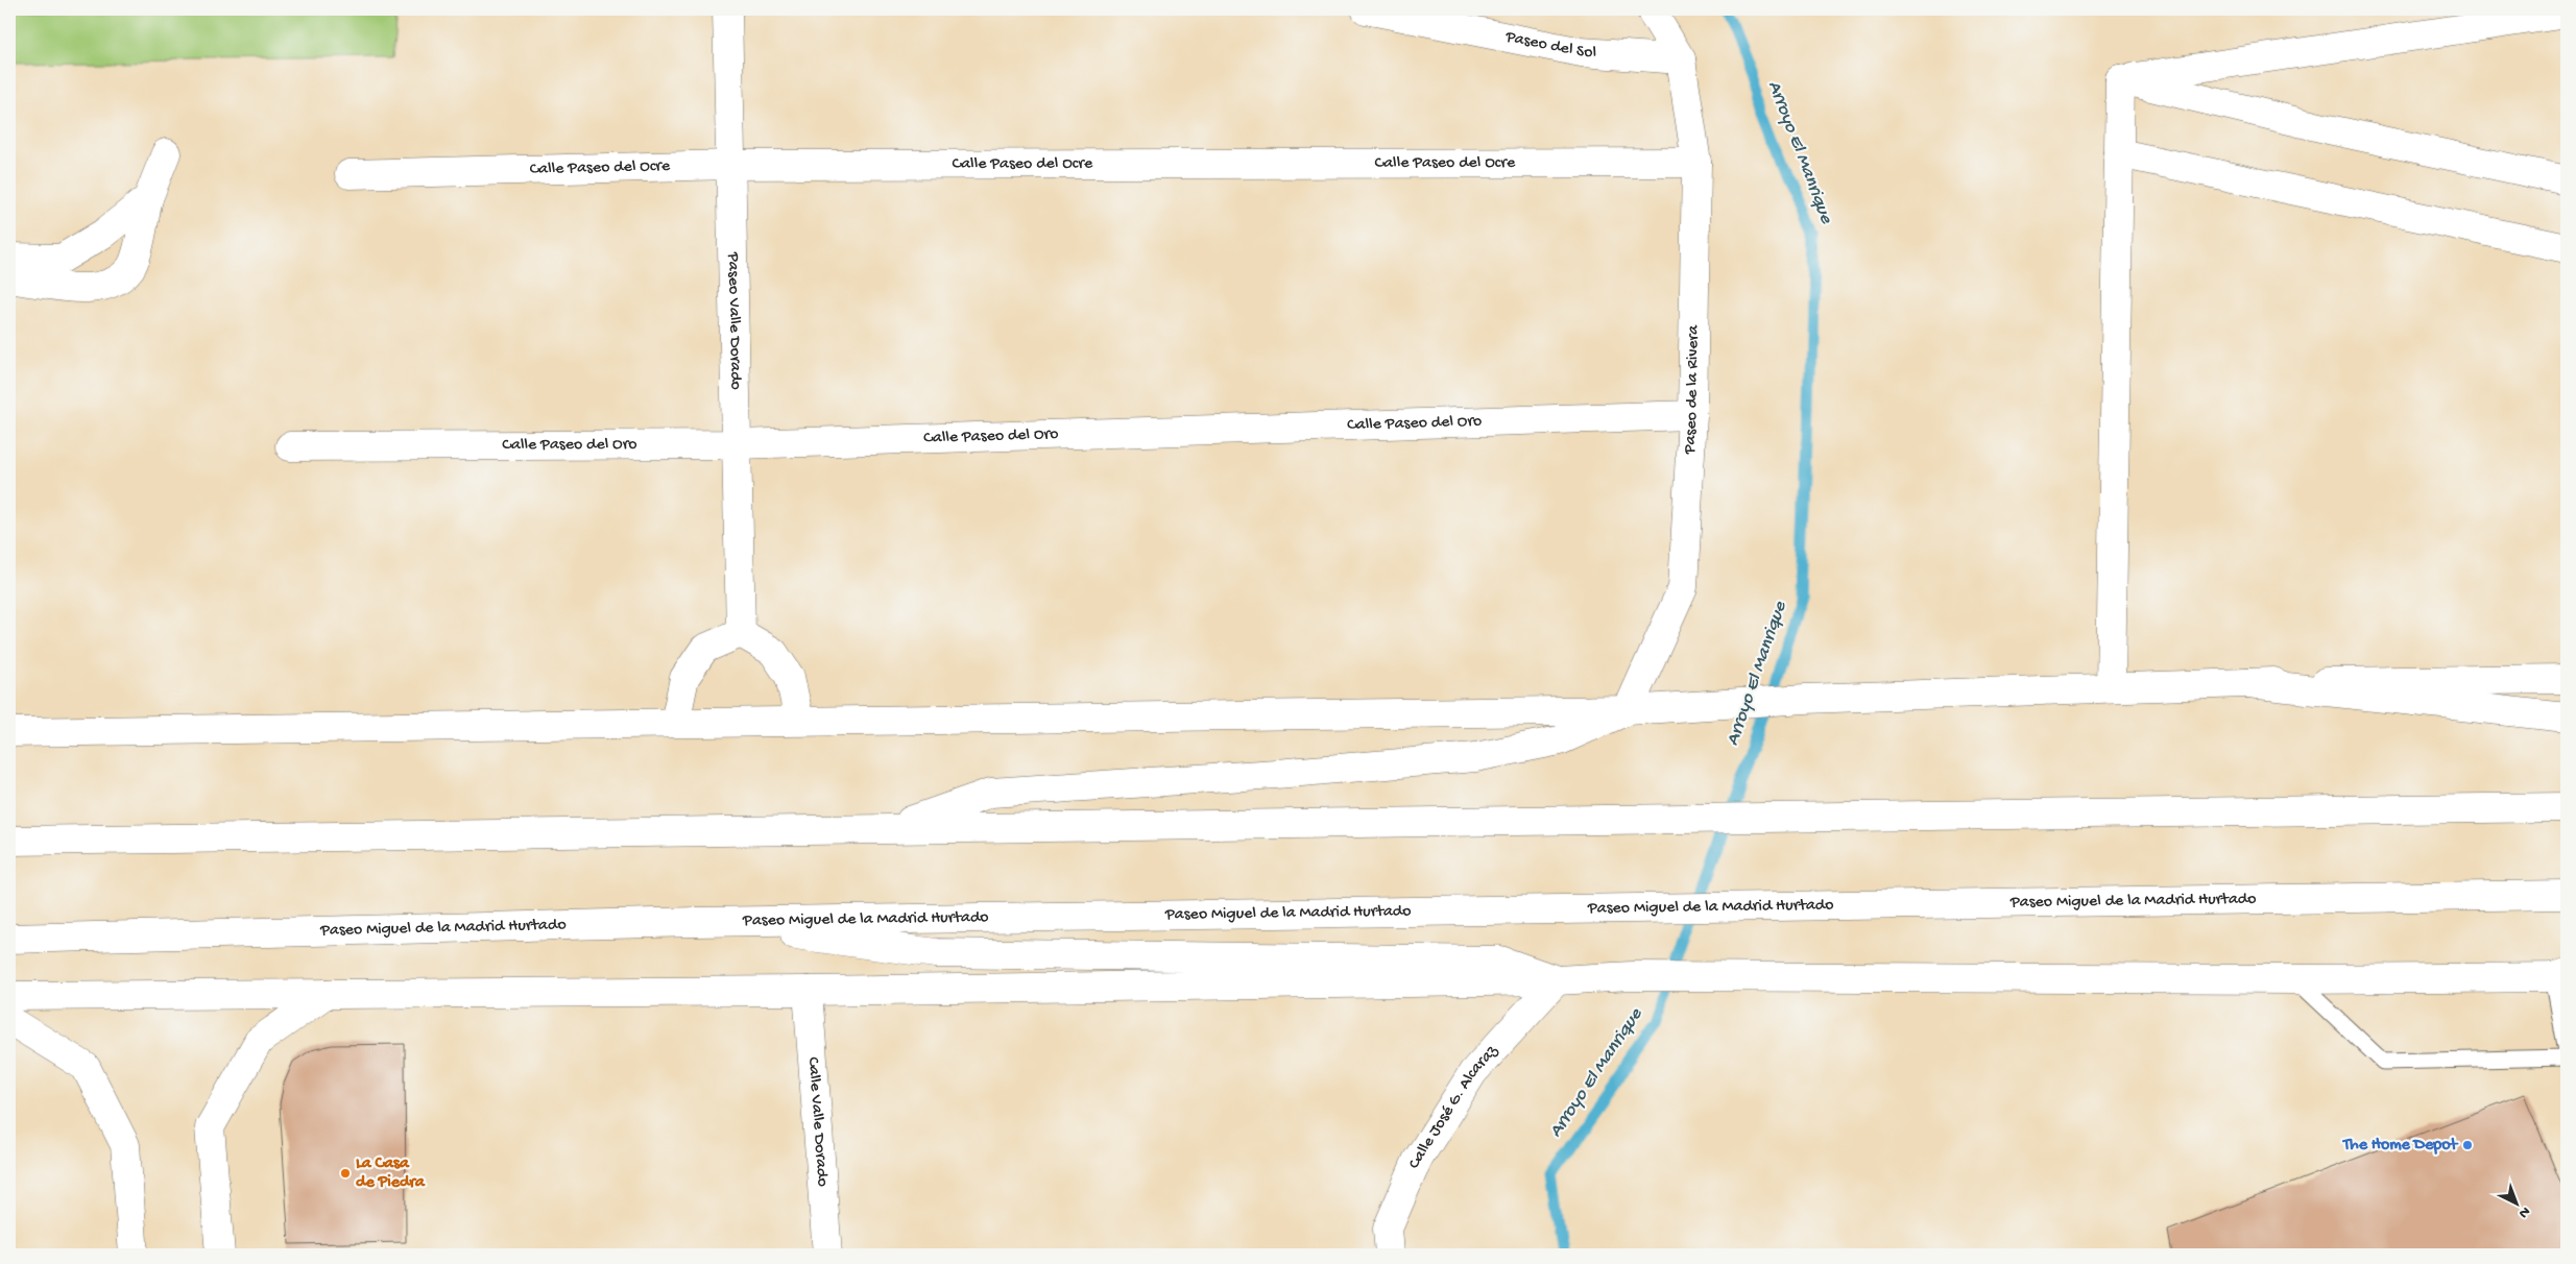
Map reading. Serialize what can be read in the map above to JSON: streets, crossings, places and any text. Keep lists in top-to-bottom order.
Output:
{
  "streets": {
    "main road": [
      "Paseo del Sol",
      "Calle Paseo del Ocre",
      "Paseo Valle Dorado",
      "Paseo de la Rivera",
      "Calle Paseo del Oro",
      "Paseo Miguel de la Madrid Hurtado",
      "Calle José G. Alcaraz",
      "Calle Valle Dorado"
    ]
  },
  "crossings": [
    ["Paseo del Sol", "Paseo de la Rivera"],
    ["Calle Paseo del Ocre", "Paseo Valle Dorado"],
    ["Calle Paseo del Ocre", "Paseo de la Rivera"],
    ["Paseo Valle Dorado", "Calle Paseo del Oro"],
    ["Paseo de la Rivera", "Calle Paseo del Oro"]
  ],
  "water": ["Arroyo El Manrique"],
  "places": ["The Home Depot", "La Casa de Piedra"],
  "north": "bottom right"
}
